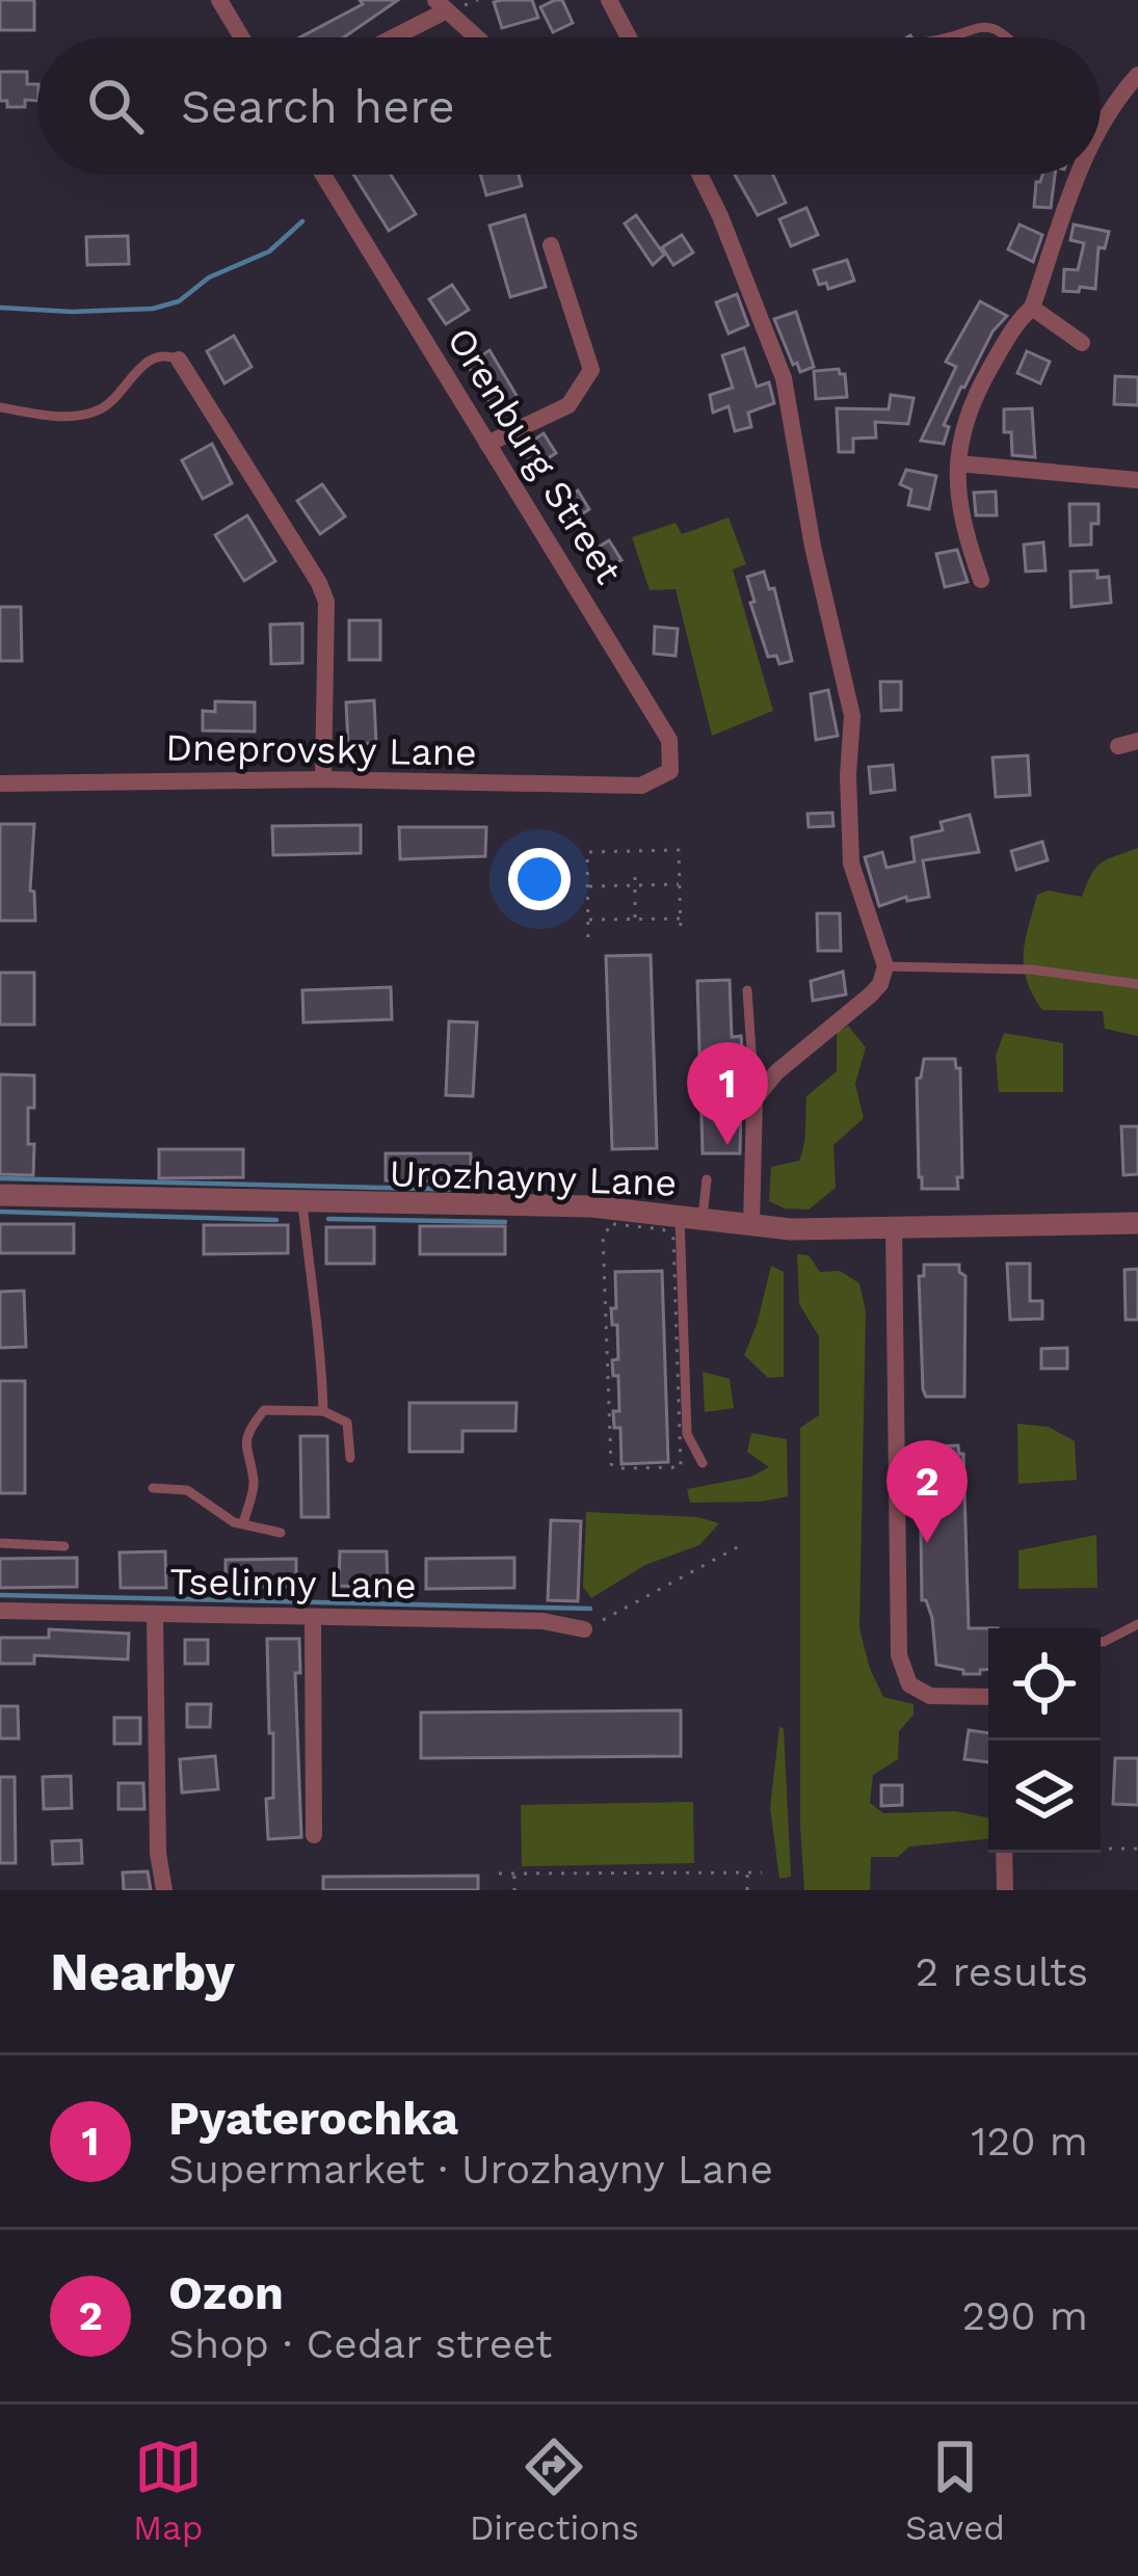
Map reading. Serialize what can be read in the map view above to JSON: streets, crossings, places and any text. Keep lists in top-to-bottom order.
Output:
{
  "streets": {
    "street": [
      "Orenburg Street",
      "Dneprovsky Lane",
      "Urozhayny Lane",
      "Tselinny Lane"
    ]
  },
  "crossings": [
    ["Orenburg Street", "Dneprovsky Lane"]
  ],
  "page": {
    "search": "Search here",
    "pins": ["1", "2"],
    "heading": ["Nearby", "2 results"],
    "list": [
      {
        "mark": "1",
        "name": "Pyaterochka",
        "note": "Supermarket · Urozhayny Lane",
        "value": "120 m"
      },
      {
        "mark": "2",
        "name": "Ozon",
        "note": "Shop · Cedar street",
        "value": "290 m"
      }
    ],
    "nav": ["Map", "Directions", "Saved"]
  }
}
